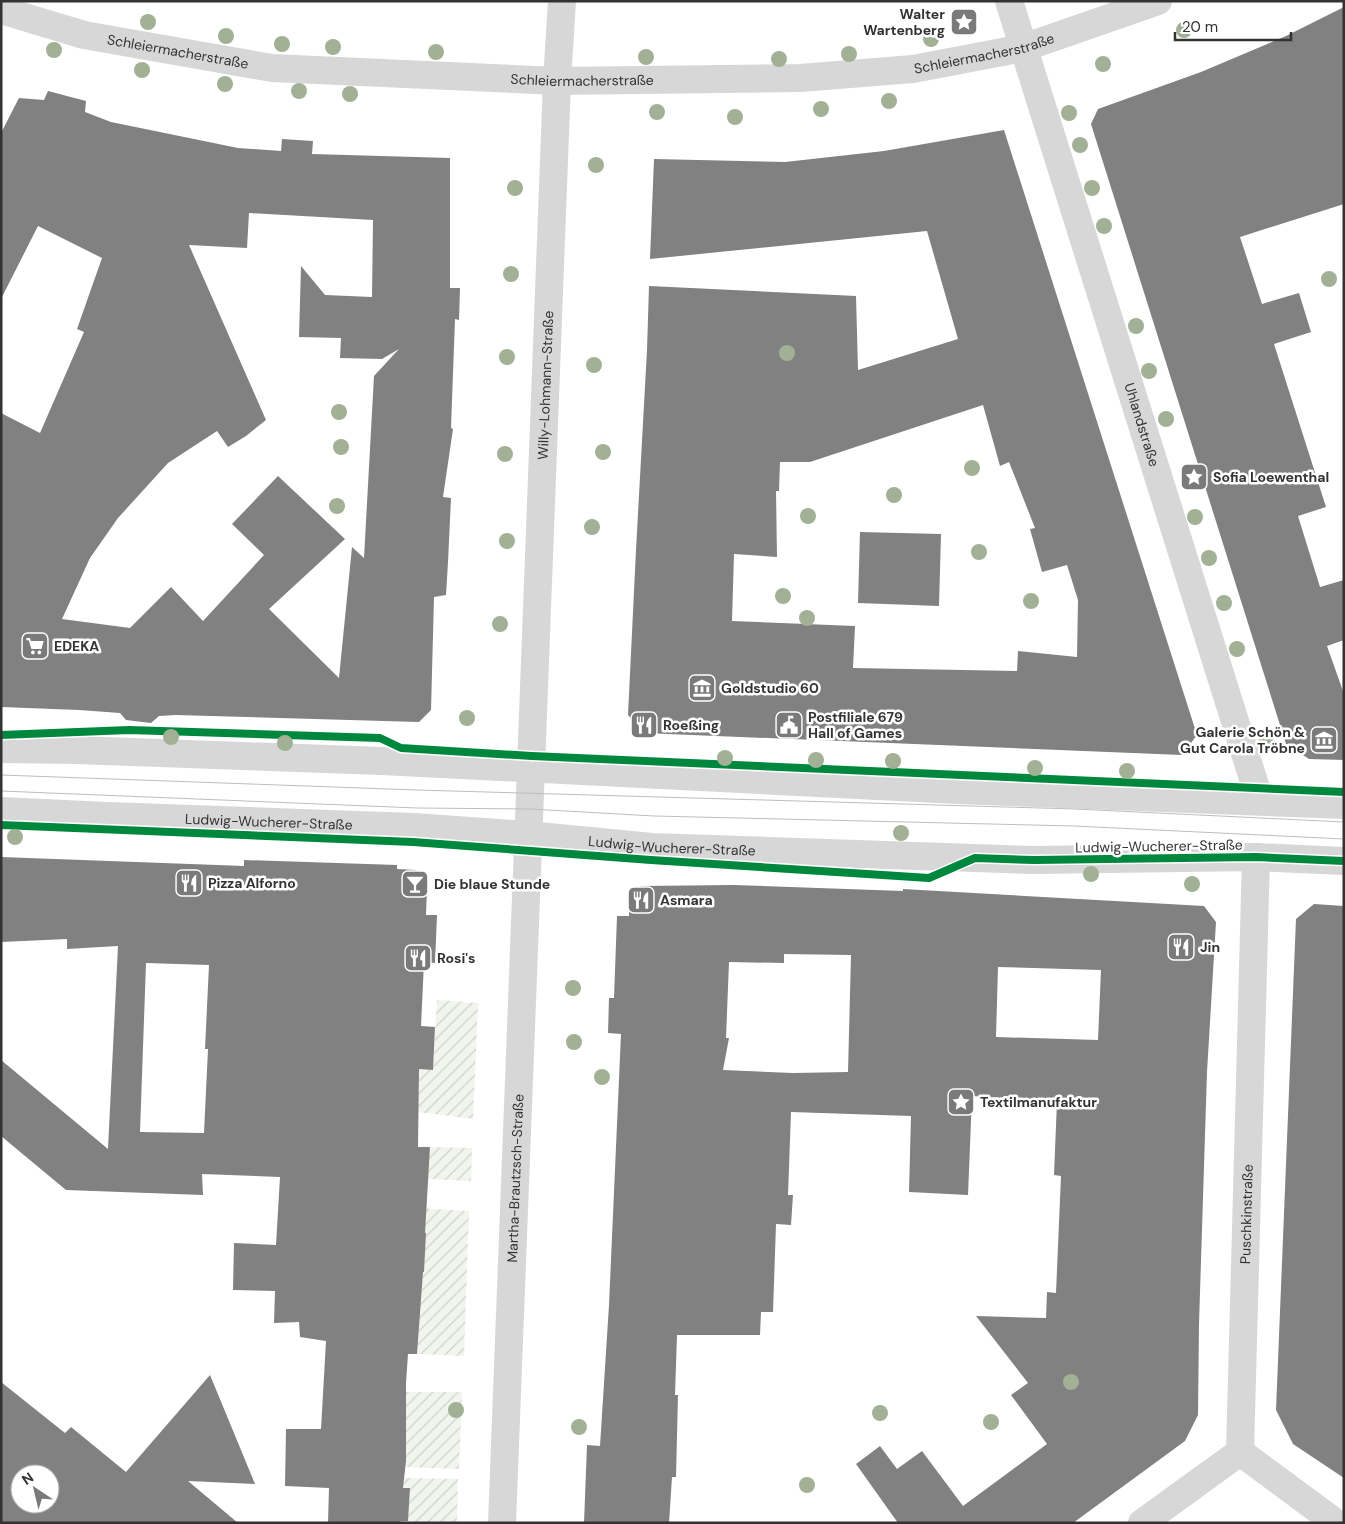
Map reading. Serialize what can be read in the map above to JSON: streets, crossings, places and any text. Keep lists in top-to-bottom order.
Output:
{
  "streets": {
    "street": [
      "Schleiermacherstraße",
      "Willy-Lohmann-Straße",
      "Uhlandstraße",
      "Ludwig-Wucherer-Straße",
      "Martha-Brautzsch-Straße",
      "Puschkinstraße"
    ]
  },
  "crossings": [
    ["Schleiermacherstraße", "Willy-Lohmann-Straße"],
    ["Schleiermacherstraße", "Uhlandstraße"],
    ["Willy-Lohmann-Straße", "Ludwig-Wucherer-Straße"],
    ["Willy-Lohmann-Straße", "Martha-Brautzsch-Straße"],
    ["Ludwig-Wucherer-Straße", "Martha-Brautzsch-Straße"],
    ["Ludwig-Wucherer-Straße", "Puschkinstraße"]
  ],
  "places": {
    "place": ["Walter Wartenberg", "Sofia Loewenthal", "Textilmanufaktur"],
    "supermarket": ["EDEKA"],
    "museum": ["Goldstudio 60", "Galerie Schön & Gut Carola Tröbne"],
    "restaurant": [
      "Roeßing",
      "Pizza Alforno",
      "Asmara",
      "Jin",
      "Rosi's"
    ],
    "public building": ["Postfiliale 679 Hall of Games"],
    "bar": ["Die blaue Stunde"]
  },
  "scale_bar": "20 m",
  "north": "top left"
}
